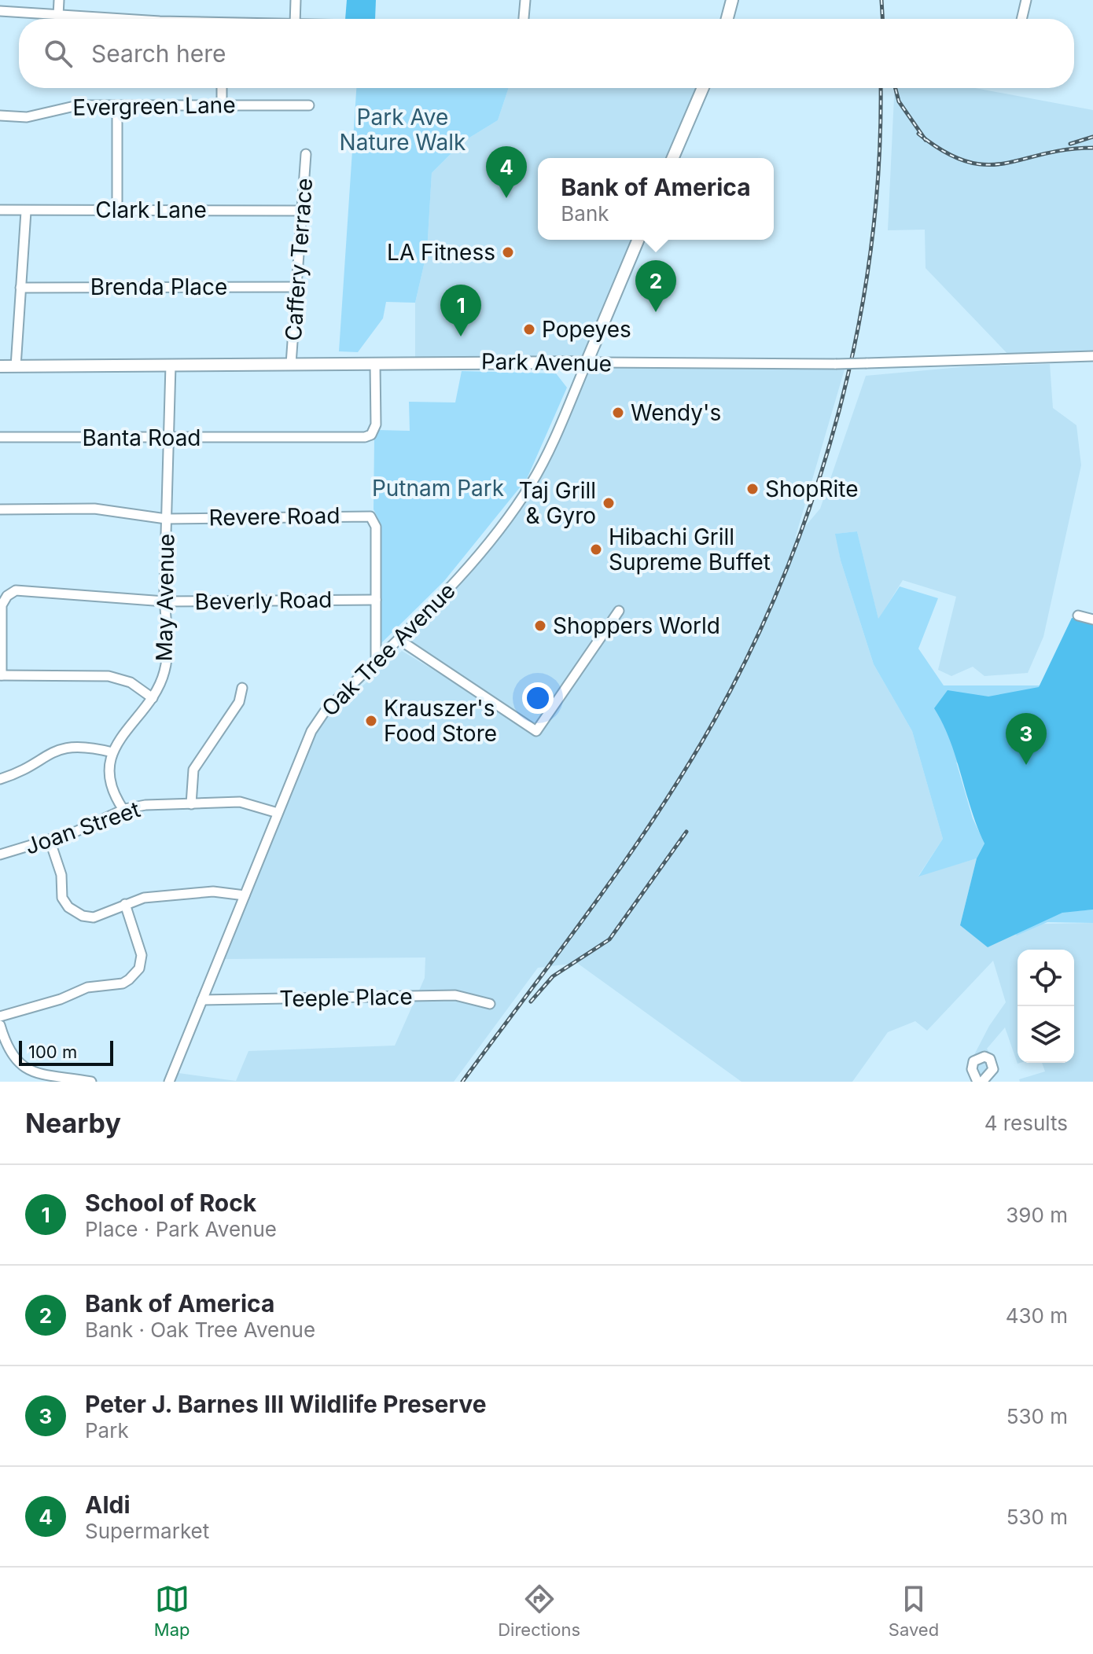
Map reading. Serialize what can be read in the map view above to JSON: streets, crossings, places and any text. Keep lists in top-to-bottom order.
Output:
{
  "streets": {
    "main road": ["Park Avenue", "Oak Tree Avenue"],
    "street": [
      "Evergreen Lane",
      "Clark Lane",
      "Caffery Terrace",
      "Brenda Place",
      "Banta Road",
      "Revere Road",
      "May Avenue",
      "Beverly Road",
      "Joan Street",
      "Teeple Place"
    ]
  },
  "crossings": [
    ["Clark Lane", "Caffery Terrace"],
    ["Caffery Terrace", "Brenda Place"],
    ["Caffery Terrace", "Park Avenue"],
    ["Park Avenue", "Banta Road"],
    ["Park Avenue", "May Avenue"],
    ["Park Avenue", "Oak Tree Avenue"],
    ["Banta Road", "May Avenue"],
    ["Revere Road", "May Avenue"],
    ["Revere Road", "Beverly Road"],
    ["May Avenue", "Beverly Road"],
    ["Oak Tree Avenue", "Joan Street"],
    ["Oak Tree Avenue", "Teeple Place"]
  ],
  "parks": ["Park Ave Nature Walk", "Putnam Park"],
  "places": [
    "LA Fitness",
    "Popeyes",
    "Wendy's",
    "ShopRite",
    "Taj Grill & Gyro",
    "Hibachi Grill Supreme Buffet",
    "Shoppers World",
    "Krauszer's Food Store"
  ],
  "scale_bar": "100 m",
  "page": {
    "search": "Search here",
    "pins": [
      "4",
      "2",
      "1",
      "3"
    ],
    "popup": ["Bank of America", "Bank"],
    "scale": "100 m",
    "heading": ["Nearby", "4 results"],
    "list": [
      {
        "mark": "1",
        "name": "School of Rock",
        "note": "Place · Park Avenue",
        "value": "390 m"
      },
      {
        "mark": "2",
        "name": "Bank of America",
        "note": "Bank · Oak Tree Avenue",
        "value": "430 m"
      },
      {
        "mark": "3",
        "name": "Peter J. Barnes III Wildlife Preserve",
        "note": "Park",
        "value": "530 m"
      },
      {
        "mark": "4",
        "name": "Aldi",
        "note": "Supermarket",
        "value": "530 m"
      }
    ],
    "nav": ["Map", "Directions", "Saved"]
  }
}
